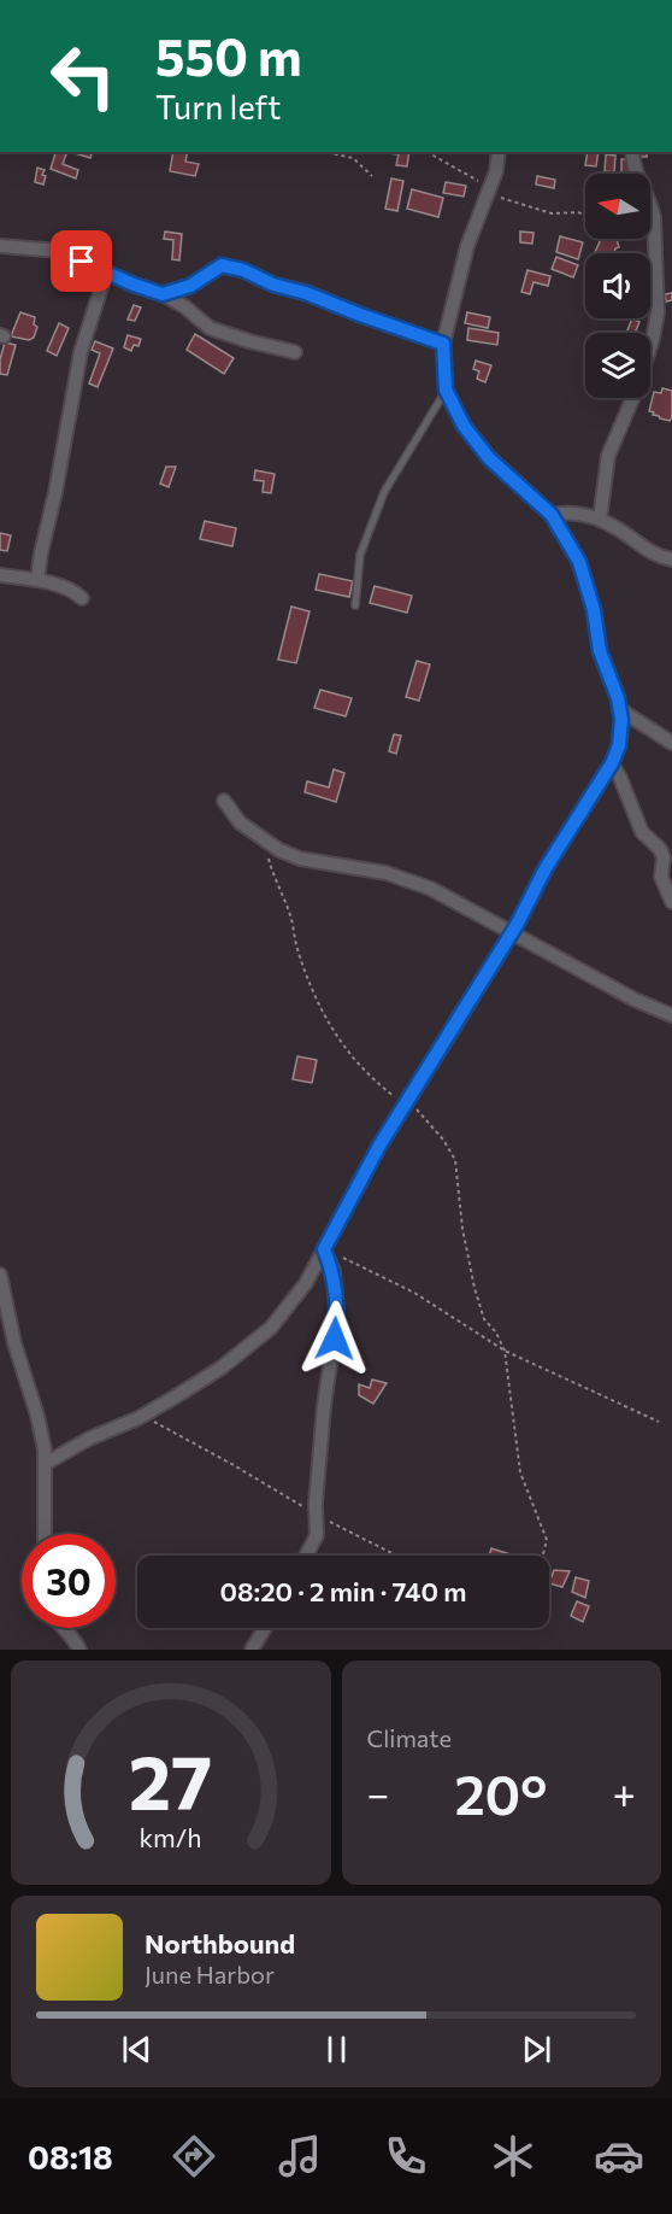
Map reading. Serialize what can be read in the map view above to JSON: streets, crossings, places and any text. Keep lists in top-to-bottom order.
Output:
{
  "north": "left",
  "page": {
    "turn": ["550 m", "Turn left"],
    "limit": "30",
    "trip": "08:20 · 2 min · 740 m",
    "tile": "Climate",
    "heat": ["−", "20°", "+"],
    "song": ["Northbound", "June Harbor"],
    "tabs": "08:18",
    "gauge": ["27", "km/h"]
  }
}
